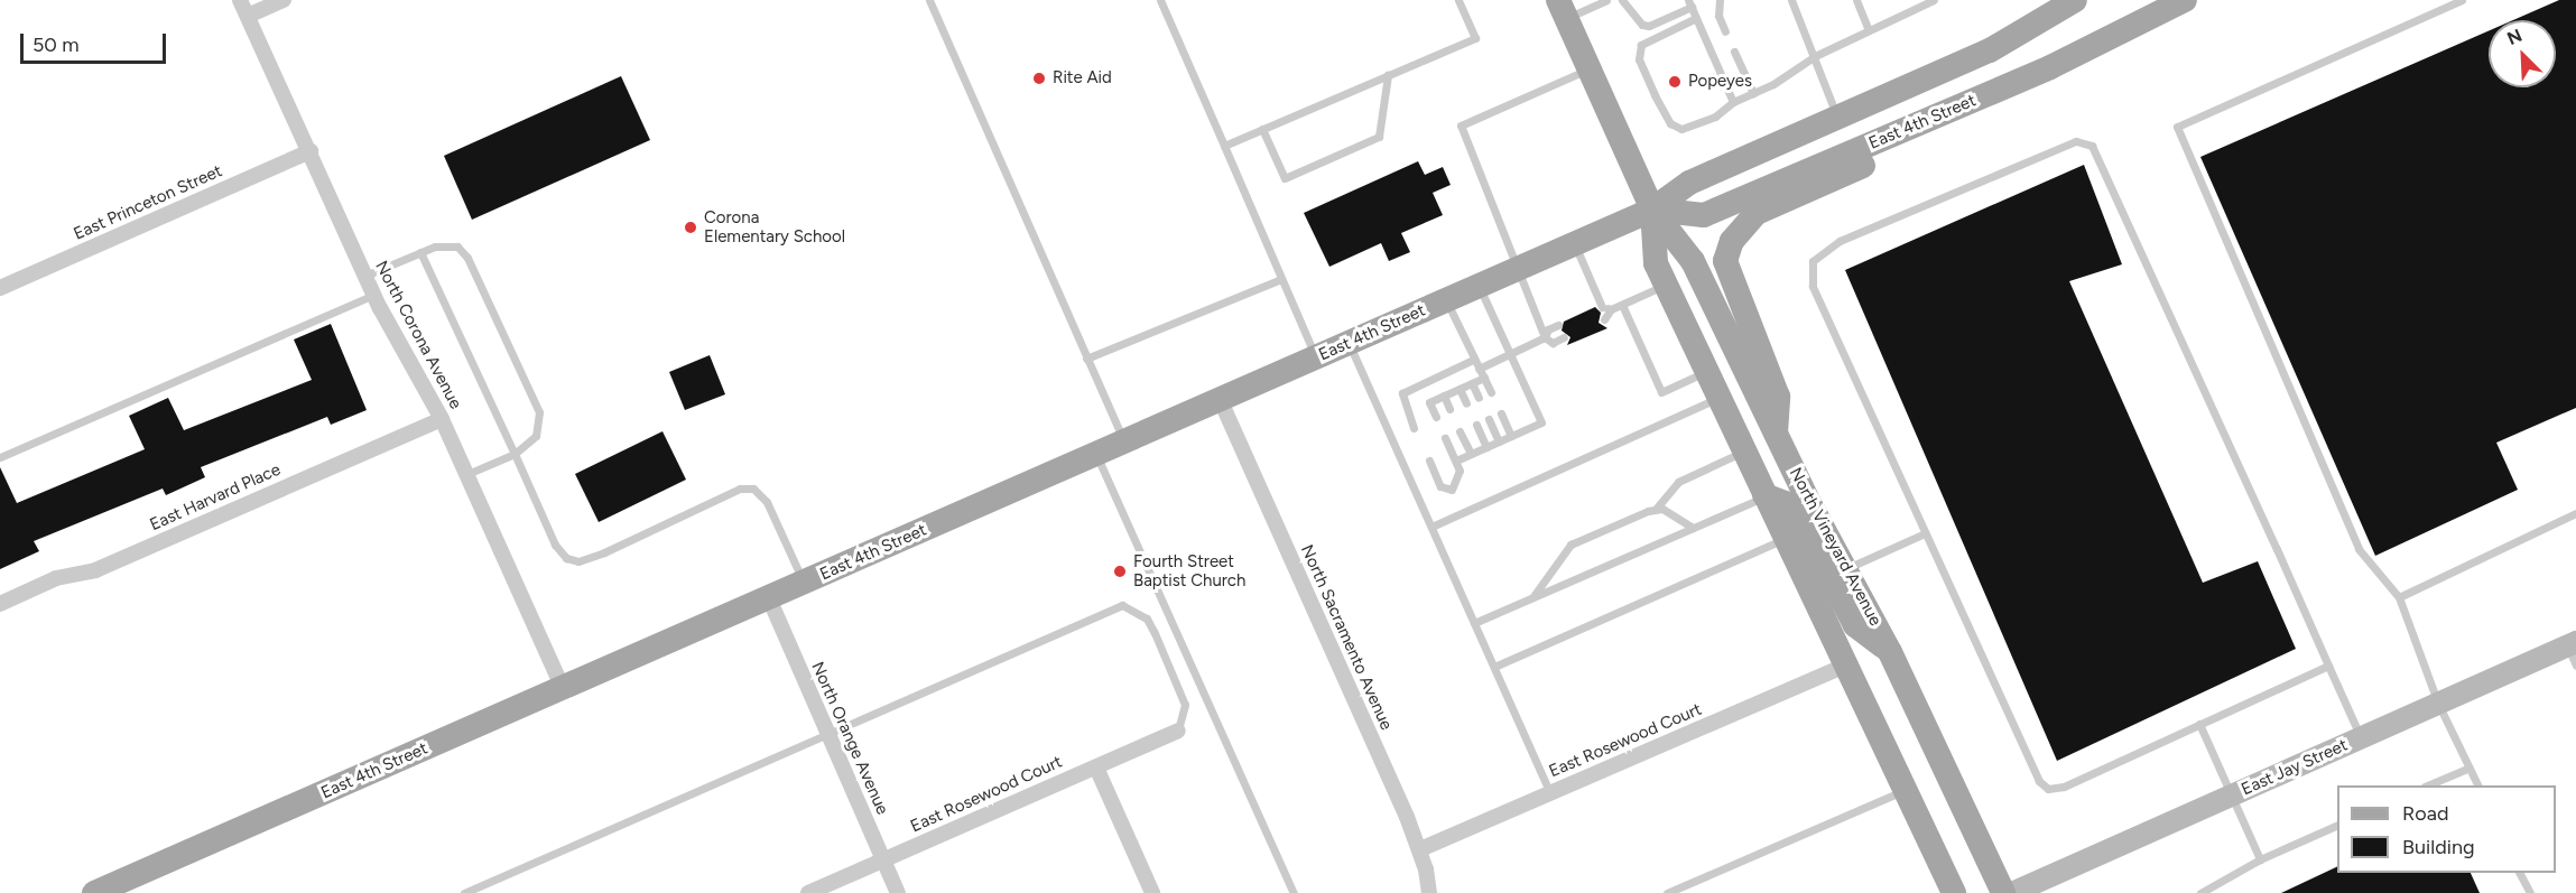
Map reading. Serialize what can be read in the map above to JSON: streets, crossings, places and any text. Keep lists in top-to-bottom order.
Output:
{
  "streets": {
    "main road": ["East 4th Street", "North Vineyard Avenue"],
    "street": [
      "East Princeton Street",
      "North Corona Avenue",
      "East Harvard Place",
      "North Sacramento Avenue",
      "North Orange Avenue",
      "East Rosewood Court",
      "East Jay Street"
    ]
  },
  "crossings": [
    ["East 4th Street", "North Corona Avenue"],
    ["East 4th Street", "North Vineyard Avenue"],
    ["East 4th Street", "North Sacramento Avenue"],
    ["East 4th Street", "North Orange Avenue"],
    ["East Princeton Street", "North Corona Avenue"],
    ["North Corona Avenue", "East Harvard Place"],
    ["North Vineyard Avenue", "East Rosewood Court"],
    ["North Sacramento Avenue", "East Rosewood Court"],
    ["North Orange Avenue", "East Rosewood Court"]
  ],
  "places": [
    "Rite Aid",
    "Popeyes",
    "Corona Elementary School",
    "Fourth Street Baptist Church"
  ],
  "legend": ["Road", "Building"],
  "scale_bar": "50 m",
  "north": "top left"
}
